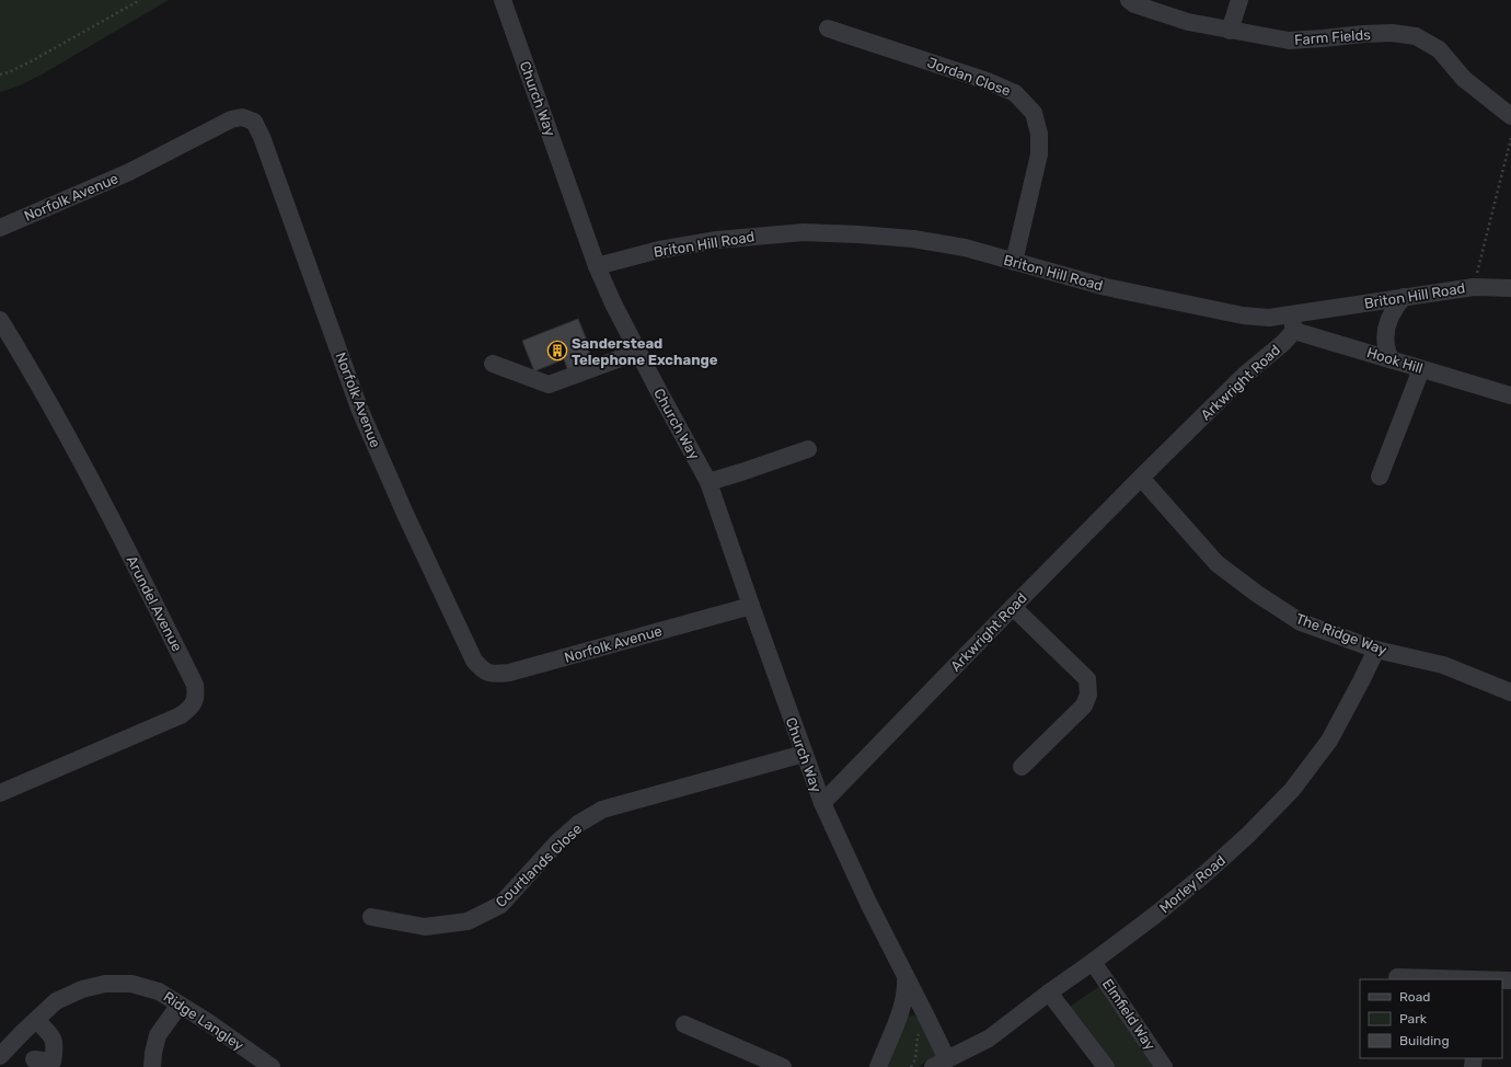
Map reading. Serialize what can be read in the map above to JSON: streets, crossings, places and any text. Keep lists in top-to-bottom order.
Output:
{
  "streets": {
    "street": [
      "Farm Fields",
      "Jordan Close",
      "Church Way",
      "Norfolk Avenue",
      "Briton Hill Road",
      "Hook Hill",
      "Arkwright Road",
      "Arundel Avenue",
      "The Ridge Way",
      "Courtlands Close",
      "Morley Road",
      "Elmfield Way",
      "Ridge Langley"
    ]
  },
  "crossings": [
    ["Jordan Close", "Briton Hill Road"],
    ["Church Way", "Norfolk Avenue"],
    ["Church Way", "Briton Hill Road"],
    ["Church Way", "Arkwright Road"],
    ["Church Way", "Courtlands Close"],
    ["Briton Hill Road", "Hook Hill"],
    ["Briton Hill Road", "Arkwright Road"],
    ["Hook Hill", "Arkwright Road"],
    ["Arkwright Road", "The Ridge Way"],
    ["The Ridge Way", "Morley Road"],
    ["Morley Road", "Elmfield Way"]
  ],
  "places": {
    "building": ["Sanderstead Telephone Exchange"]
  },
  "legend": ["Road", "Park", "Building"]
}
